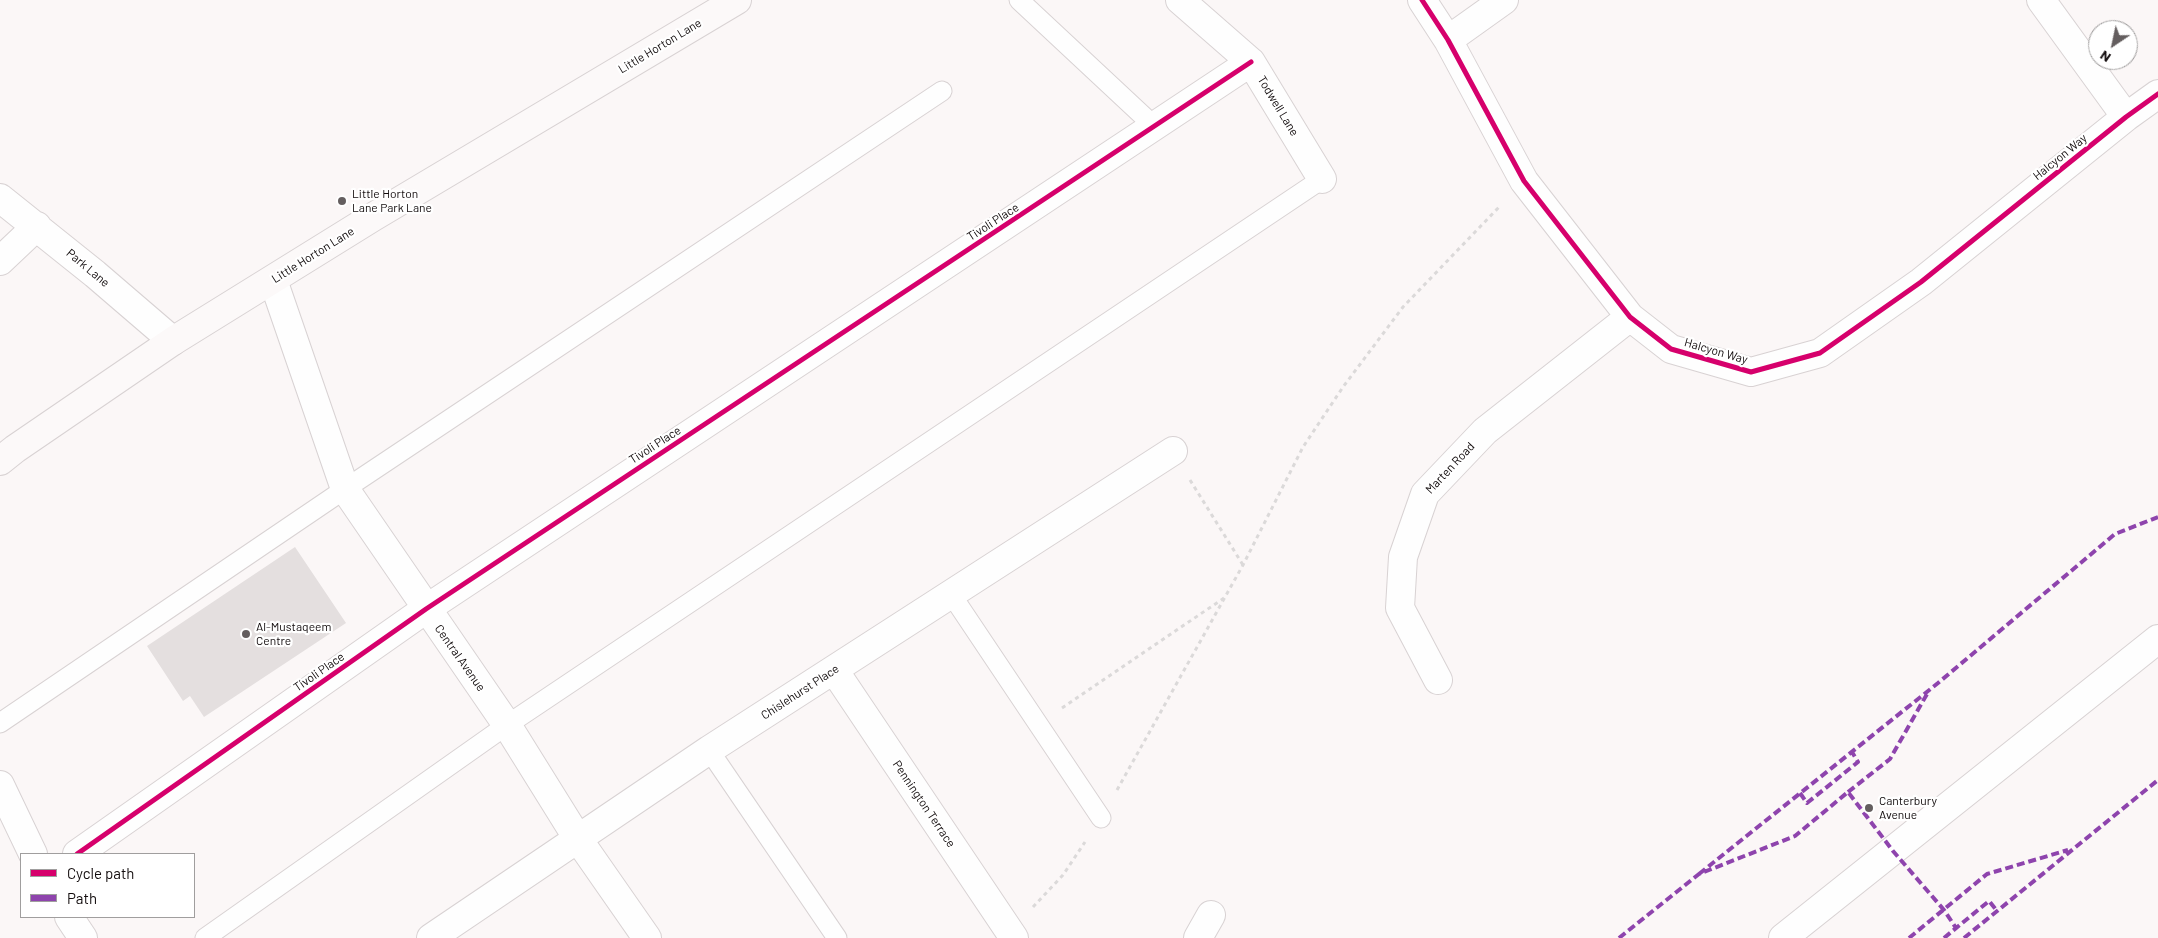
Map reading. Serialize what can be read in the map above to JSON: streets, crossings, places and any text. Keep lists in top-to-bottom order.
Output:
{
  "streets": {
    "street": [
      "Little Horton Lane",
      "Todwell Lane",
      "Halcyon Way",
      "Tivoli Place",
      "Park Lane",
      "Marten Road",
      "Central Avenue",
      "Chislehurst Place",
      "Pennington Terrace"
    ]
  },
  "crossings": [
    ["Little Horton Lane", "Park Lane"],
    ["Little Horton Lane", "Central Avenue"],
    ["Todwell Lane", "Tivoli Place"],
    ["Halcyon Way", "Marten Road"],
    ["Tivoli Place", "Central Avenue"],
    ["Central Avenue", "Chislehurst Place"],
    ["Chislehurst Place", "Pennington Terrace"]
  ],
  "places": ["Little Horton Lane Park Lane", "Al-Mustaqeem Centre", "Canterbury Avenue"],
  "legend": ["Cycle path", "Path"],
  "north": "bottom left"
}
